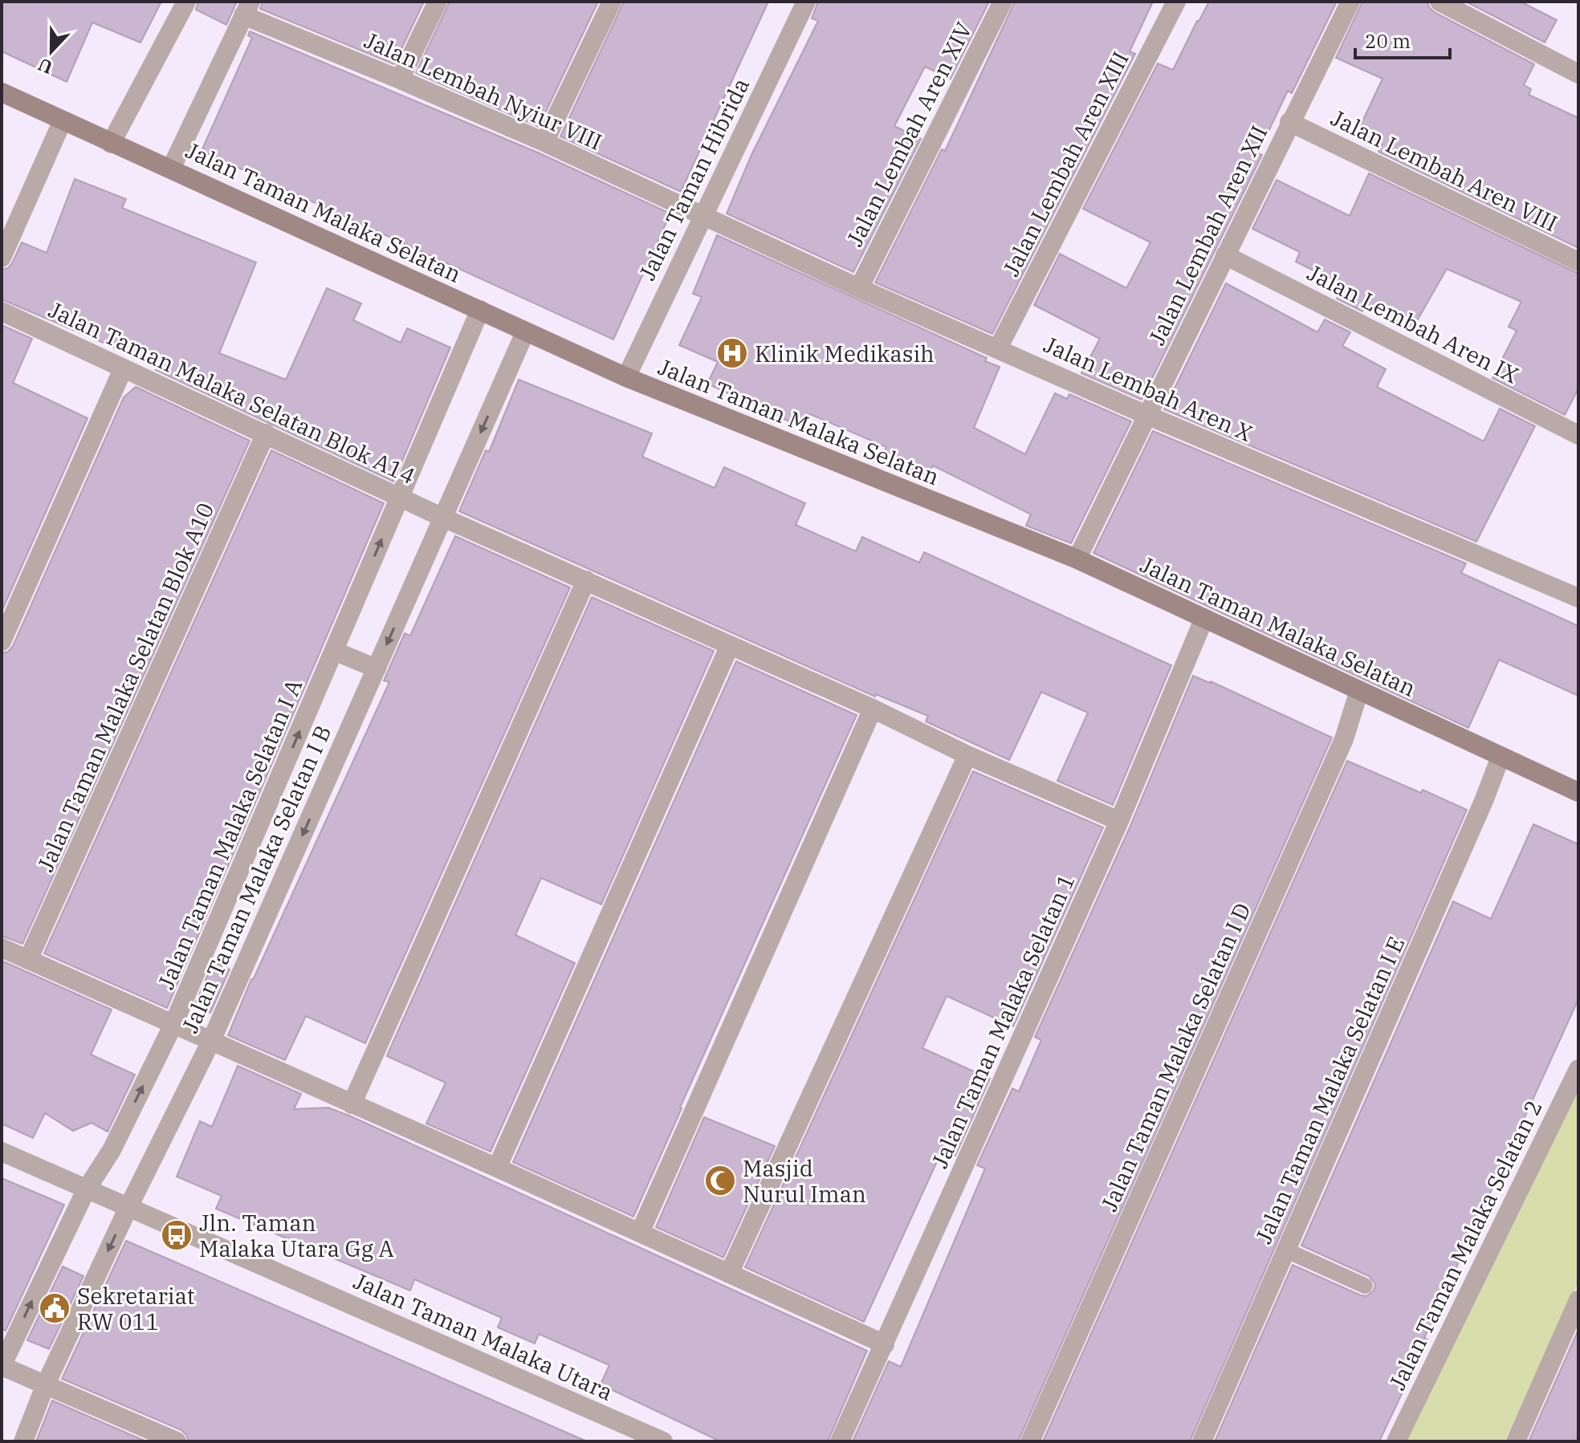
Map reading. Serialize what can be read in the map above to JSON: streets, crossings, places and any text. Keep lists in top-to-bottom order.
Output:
{
  "streets": {
    "street": [
      "Jalan Lembah Nyiur VIII",
      "Jalan Lembah Aren XIV",
      "Jalan Lembah Aren XIII",
      "Jalan Lembah Aren VIII",
      "Jalan Taman Hibrida",
      "Jalan Taman Malaka Selatan",
      "Jalan Lembah Aren XII",
      "Jalan Lembah Aren IX",
      "Jalan Lembah Aren X",
      "Jalan Taman Malaka Selatan Blok A14",
      "Jalan Taman Malaka Selatan Blok A10",
      "Jalan Taman Malaka Selatan I A",
      "Jalan Taman Malaka Selatan I B",
      "Jalan Taman Malaka Selatan 1",
      "Jalan Taman Malaka Selatan I D",
      "Jalan Taman Malaka Selatan I E",
      "Jalan Taman Malaka Selatan 2",
      "Jalan Taman Malaka Utara"
    ]
  },
  "crossings": [
    ["Jalan Lembah Nyiur VIII", "Jalan Taman Hibrida"],
    ["Jalan Lembah Nyiur VIII", "Jalan Lembah Aren X"],
    ["Jalan Lembah Aren XIV", "Jalan Lembah Aren X"],
    ["Jalan Lembah Aren XIII", "Jalan Lembah Aren X"],
    ["Jalan Lembah Aren VIII", "Jalan Lembah Aren XII"],
    ["Jalan Taman Hibrida", "Jalan Taman Malaka Selatan"],
    ["Jalan Taman Hibrida", "Jalan Lembah Aren X"],
    ["Jalan Taman Malaka Selatan", "Jalan Lembah Aren XII"],
    ["Jalan Taman Malaka Selatan", "Jalan Taman Malaka Selatan I A"],
    ["Jalan Taman Malaka Selatan", "Jalan Taman Malaka Selatan I B"],
    ["Jalan Taman Malaka Selatan", "Jalan Taman Malaka Selatan 1"],
    ["Jalan Taman Malaka Selatan", "Jalan Taman Malaka Selatan I D"],
    ["Jalan Taman Malaka Selatan", "Jalan Taman Malaka Selatan I E"],
    ["Jalan Lembah Aren XII", "Jalan Lembah Aren IX"],
    ["Jalan Lembah Aren XII", "Jalan Lembah Aren X"],
    ["Jalan Taman Malaka Selatan Blok A14", "Jalan Taman Malaka Selatan Blok A10"],
    ["Jalan Taman Malaka Selatan Blok A14", "Jalan Taman Malaka Selatan I A"],
    ["Jalan Taman Malaka Selatan Blok A14", "Jalan Taman Malaka Selatan I B"],
    ["Jalan Taman Malaka Selatan Blok A14", "Jalan Taman Malaka Selatan 1"],
    ["Jalan Taman Malaka Selatan I A", "Jalan Taman Malaka Utara"],
    ["Jalan Taman Malaka Selatan I B", "Jalan Taman Malaka Utara"]
  ],
  "one_way": ["Jalan Taman Malaka Selatan I A"],
  "places": {
    "hospital": ["Klinik Medikasih"],
    "mosque": ["Masjid Nurul Iman"],
    "bus stop": ["Jln. Taman Malaka Utara Gg A"],
    "public building": ["Sekretariat RW 011"]
  },
  "scale_bar": "20 m",
  "north": "bottom"
}
